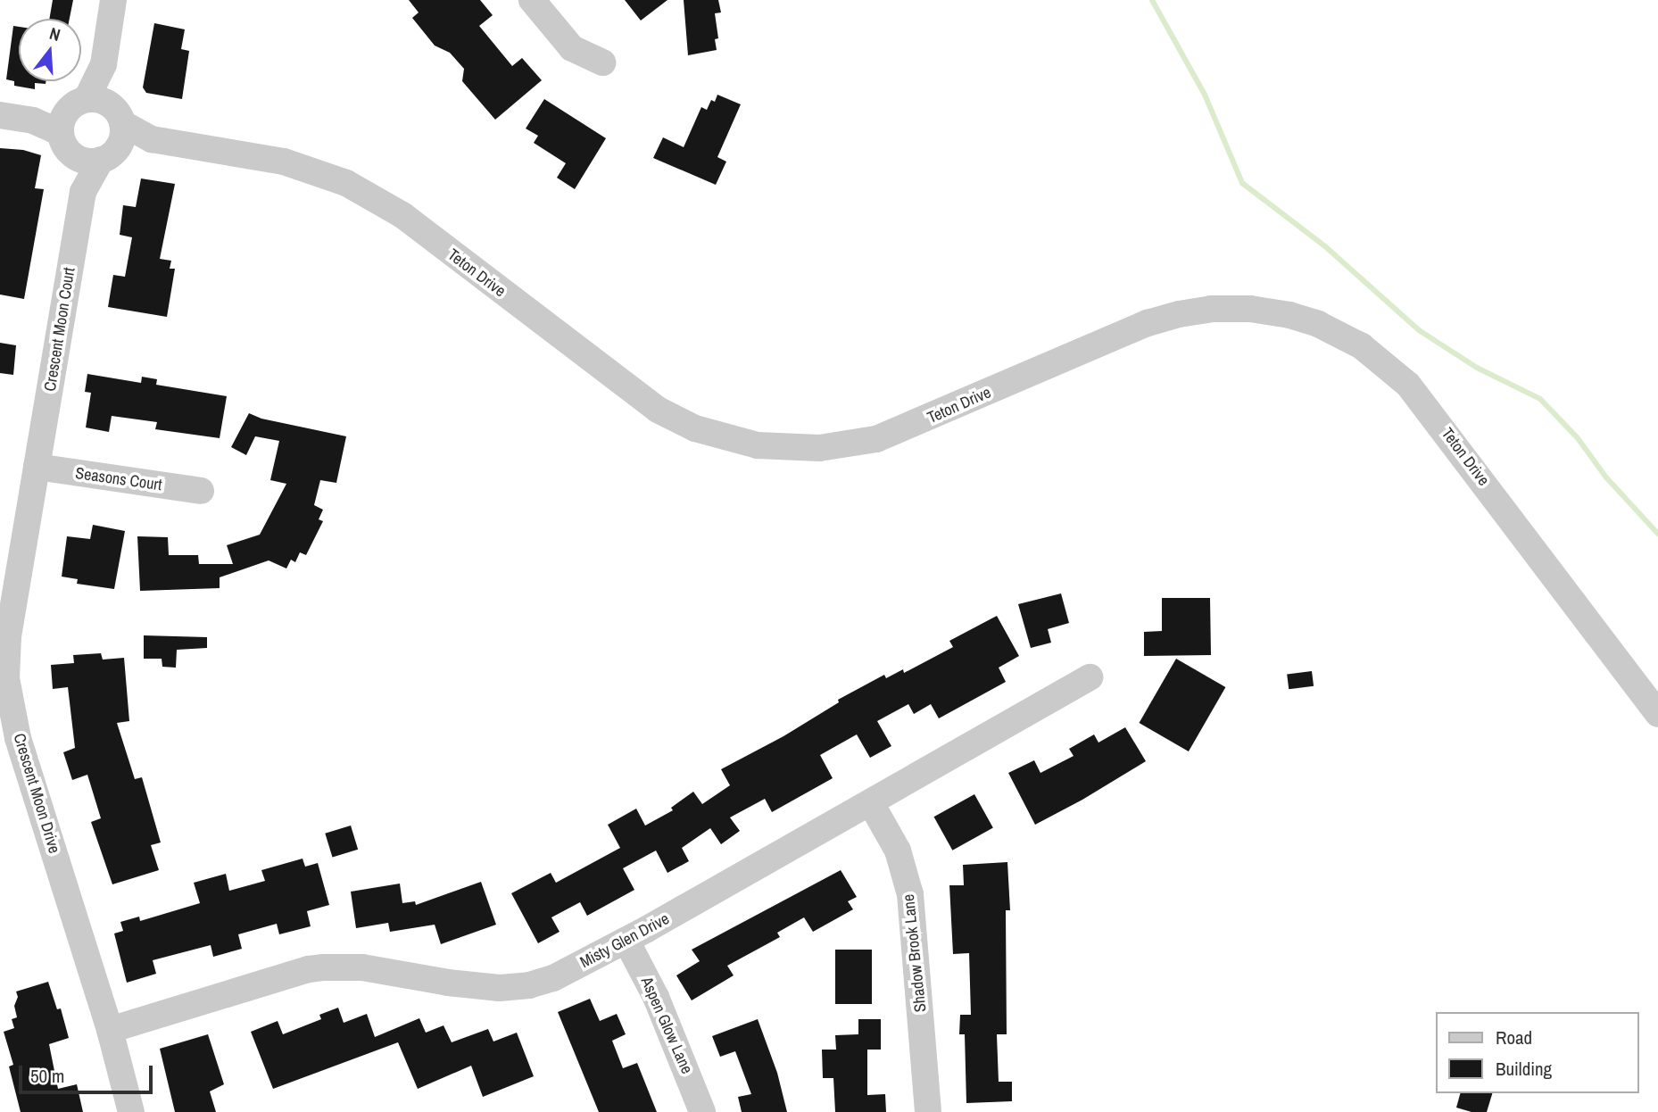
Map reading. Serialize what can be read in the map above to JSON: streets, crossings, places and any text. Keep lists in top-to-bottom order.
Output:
{
  "streets": {
    "street": [
      "Teton Drive",
      "Crescent Moon Court",
      "Seasons Court",
      "Crescent Moon Drive",
      "Misty Glen Drive",
      "Shadow Brook Lane",
      "Aspen Glow Lane"
    ]
  },
  "crossings": [
    ["Teton Drive", "Crescent Moon Court"],
    ["Crescent Moon Court", "Seasons Court"],
    ["Crescent Moon Court", "Crescent Moon Drive"],
    ["Seasons Court", "Crescent Moon Drive"],
    ["Crescent Moon Drive", "Misty Glen Drive"],
    ["Misty Glen Drive", "Shadow Brook Lane"],
    ["Misty Glen Drive", "Aspen Glow Lane"]
  ],
  "legend": ["Road", "Building"],
  "scale_bar": "50 m",
  "north": "top"
}
